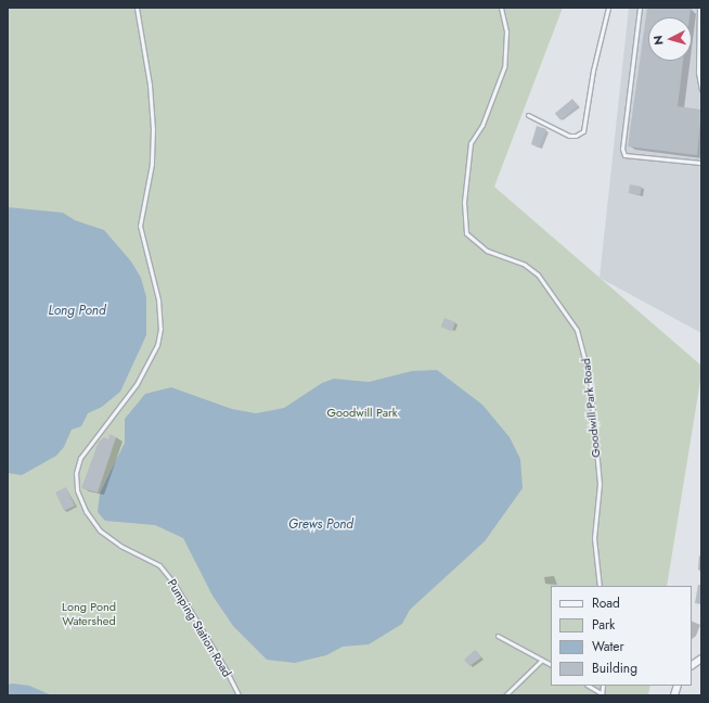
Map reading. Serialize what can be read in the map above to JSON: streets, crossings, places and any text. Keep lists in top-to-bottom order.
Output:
{
  "streets": {
    "lane": ["Goodwill Park Road", "Pumping Station Road"]
  },
  "water": ["Long Pond", "Grews Pond"],
  "parks": ["Goodwill Park", "Long Pond Watershed"],
  "legend": [
    "Road",
    "Park",
    "Water",
    "Building"
  ],
  "north": "left"
}
